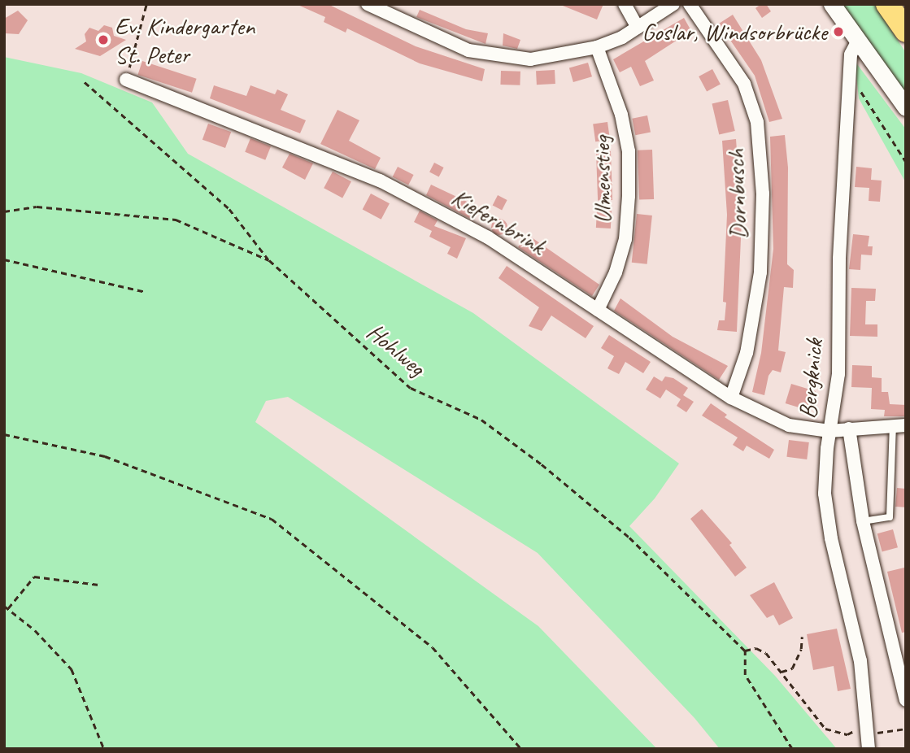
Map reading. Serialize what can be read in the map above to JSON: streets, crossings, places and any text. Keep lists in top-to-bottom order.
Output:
{
  "streets": {
    "street": [
      "Ulmenstieg",
      "Dornbusch",
      "Kiefernbrink",
      "Bergknick"
    ],
    "path": ["Hohlweg"]
  },
  "crossings": [
    ["Ulmenstieg", "Kiefernbrink"],
    ["Dornbusch", "Kiefernbrink"],
    ["Kiefernbrink", "Bergknick"]
  ],
  "places": ["Goslar, Windsorbrücke", "Ev. Kindergarten St. Peter"]
}
